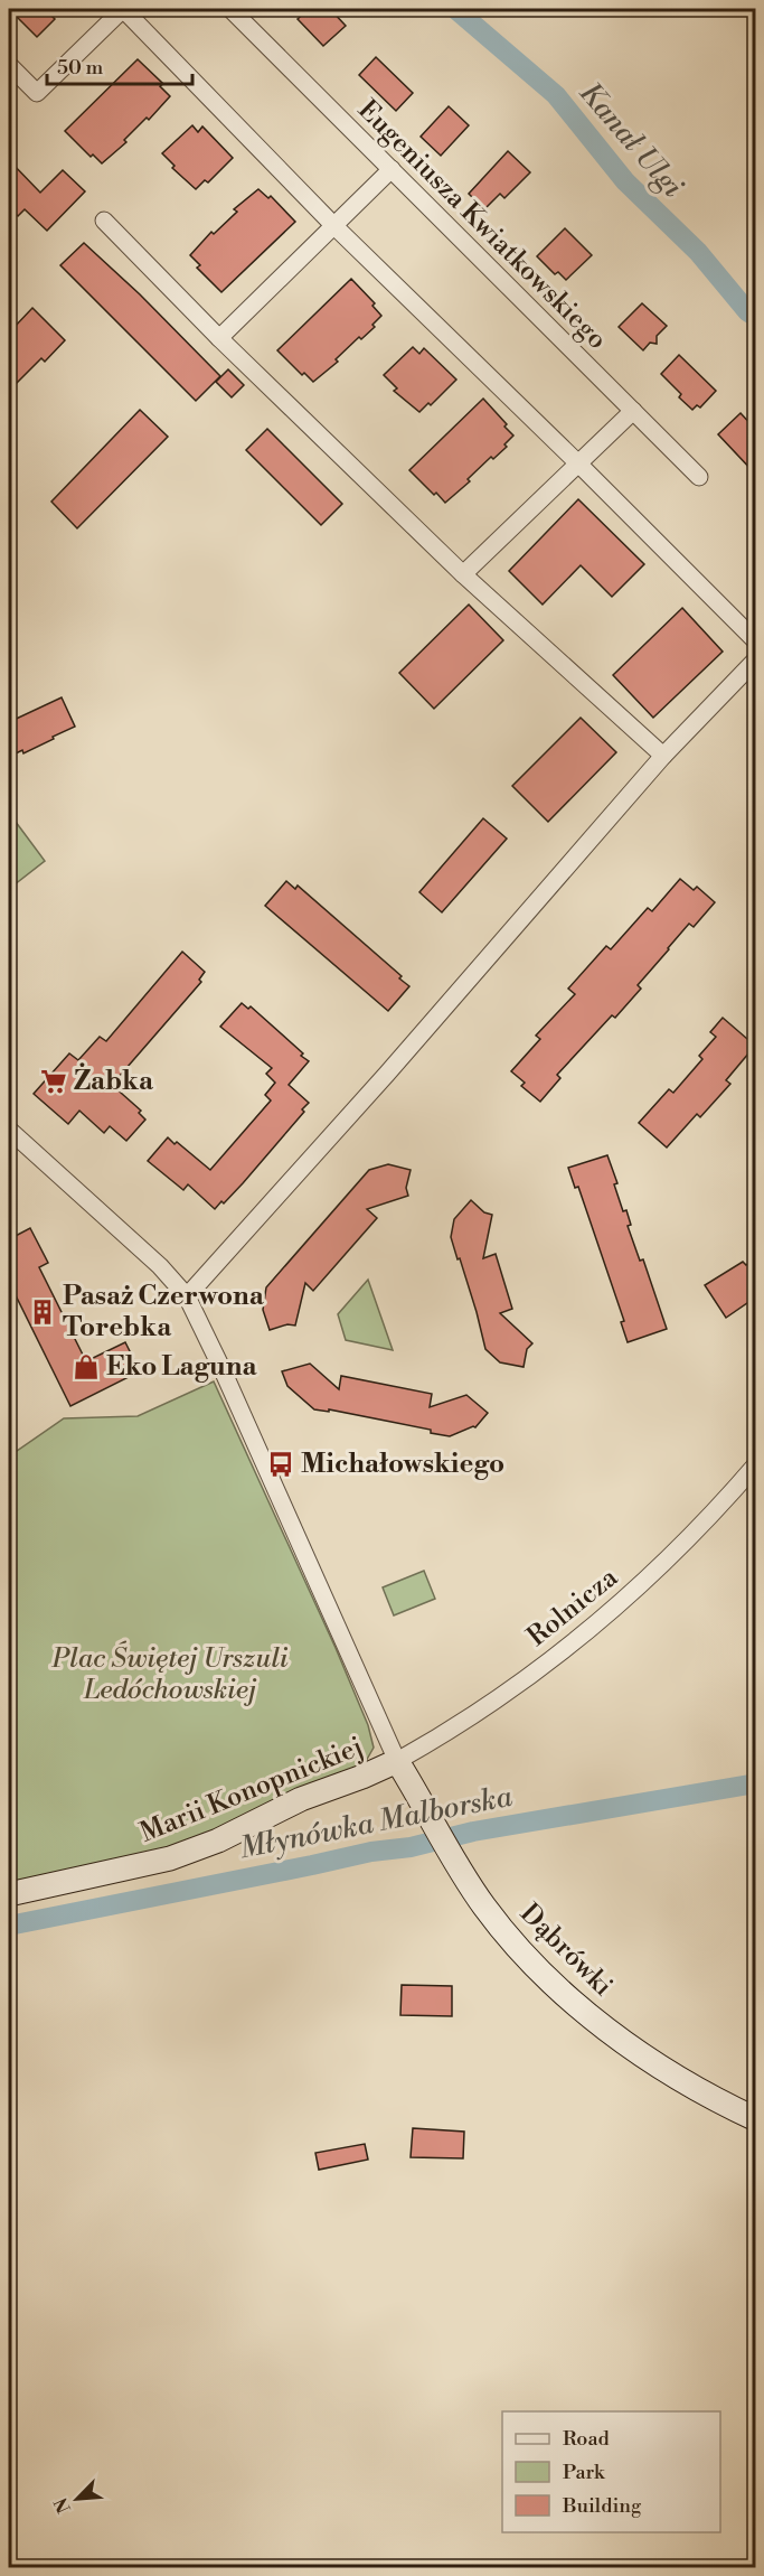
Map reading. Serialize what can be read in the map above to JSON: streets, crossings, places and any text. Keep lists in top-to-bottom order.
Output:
{
  "streets": {
    "street": [
      "Eugeniusza Kwiatkowskiego",
      "Rolnicza",
      "Marii Konopnickiej",
      "Dąbrówki"
    ]
  },
  "crossings": [
    ["Rolnicza", "Marii Konopnickiej"],
    ["Rolnicza", "Dąbrówki"],
    ["Marii Konopnickiej", "Dąbrówki"]
  ],
  "water": ["Kanał Ulgi", "Młynówka Malborska"],
  "parks": ["Plac Świętej Urszuli Ledóchowskiej"],
  "places": {
    "supermarket": ["Żabka"],
    "building": ["Pasaż Czerwona Torebka"],
    "shop": ["Eko Laguna"],
    "bus stop": ["Michałowskiego"]
  },
  "legend": ["Road", "Park", "Building"],
  "scale_bar": "50 m",
  "north": "bottom left"
}
